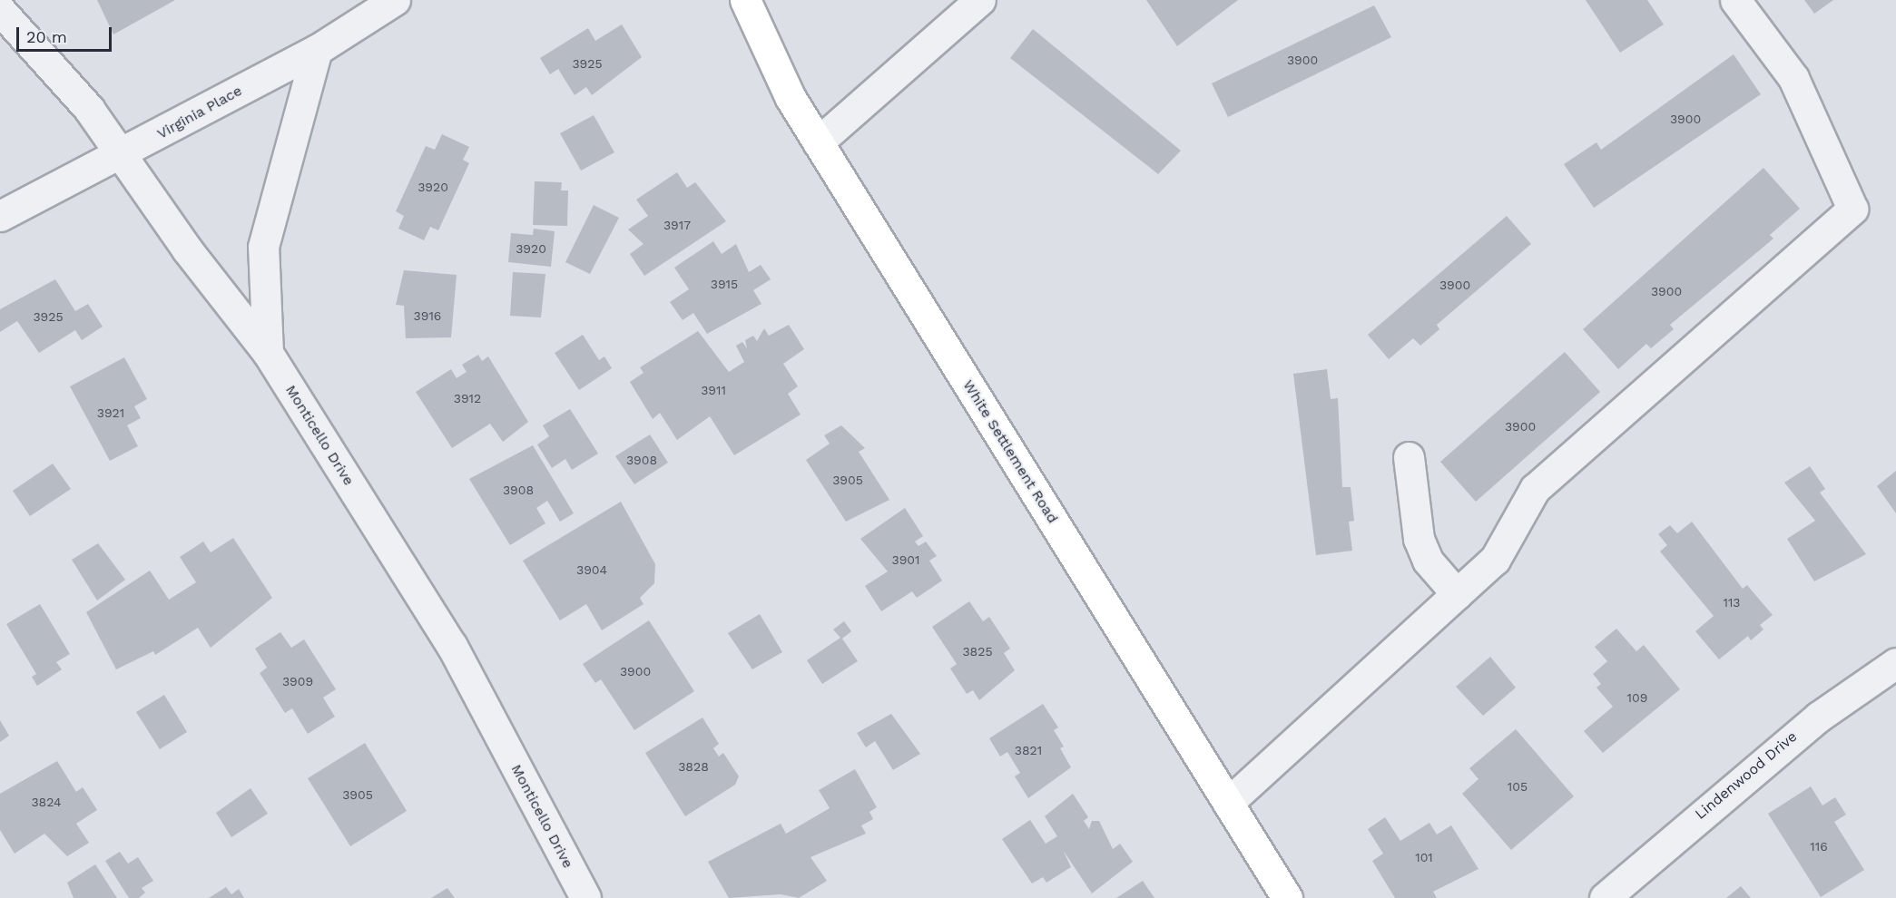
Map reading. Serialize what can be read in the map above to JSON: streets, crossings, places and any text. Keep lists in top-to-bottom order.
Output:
{
  "streets": {
    "main road": ["White Settlement Road"],
    "street": ["Virginia Place", "Monticello Drive", "Lindenwood Drive"]
  },
  "crossings": [
    ["Virginia Place", "Monticello Drive"]
  ],
  "house_numbers": [
    "3900",
    "3925",
    "3900",
    "3920",
    "3917",
    "3920",
    "3915",
    "3900",
    "3900",
    "3916",
    "3925",
    "3911",
    "3912",
    "3921",
    "3900",
    "3908",
    "3905",
    "3908",
    "3901",
    "3904",
    "113",
    "3825",
    "3900",
    "3909",
    "109",
    "3821",
    "3828",
    "105",
    "3905",
    "3824",
    "116",
    "101"
  ],
  "scale_bar": "20 m"
}
